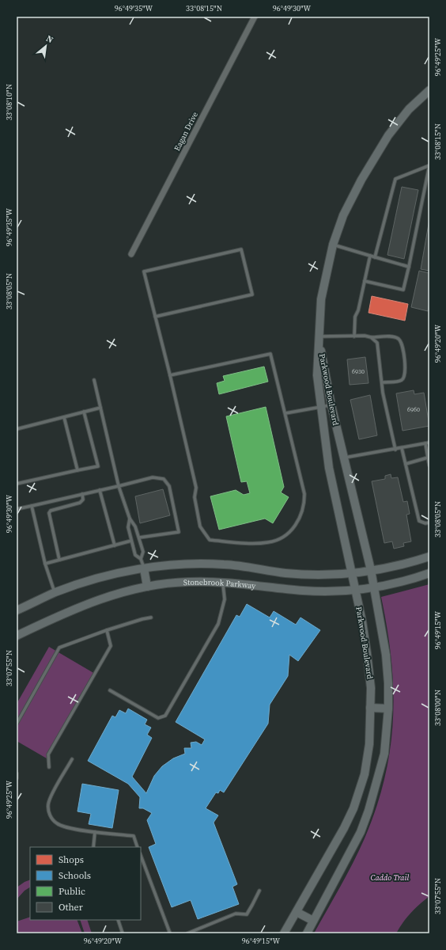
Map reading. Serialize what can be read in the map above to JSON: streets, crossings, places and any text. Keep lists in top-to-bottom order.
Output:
{
  "streets": {
    "main road": ["Parkwood Boulevard", "Stonebrook Parkway"],
    "street": ["Eagan Drive"]
  },
  "crossings": [
    ["Parkwood Boulevard", "Stonebrook Parkway"]
  ],
  "parks": ["Caddo Trail"],
  "house_numbers": ["6930", "6960"],
  "legend": [
    "Shops",
    "Schools",
    "Public",
    "Other"
  ],
  "north": "top right",
  "coordinates": [
    "96°49'35\"W",
    "33°08'15\"N",
    "96°49'30\"W",
    "96°49'25\"W",
    "33°08'10\"N",
    "33°08'05\"N",
    "96°49'20\"W",
    "96°49'15\"W",
    "33°07'55\"N",
    "33°08'00\"N"
  ]
}
